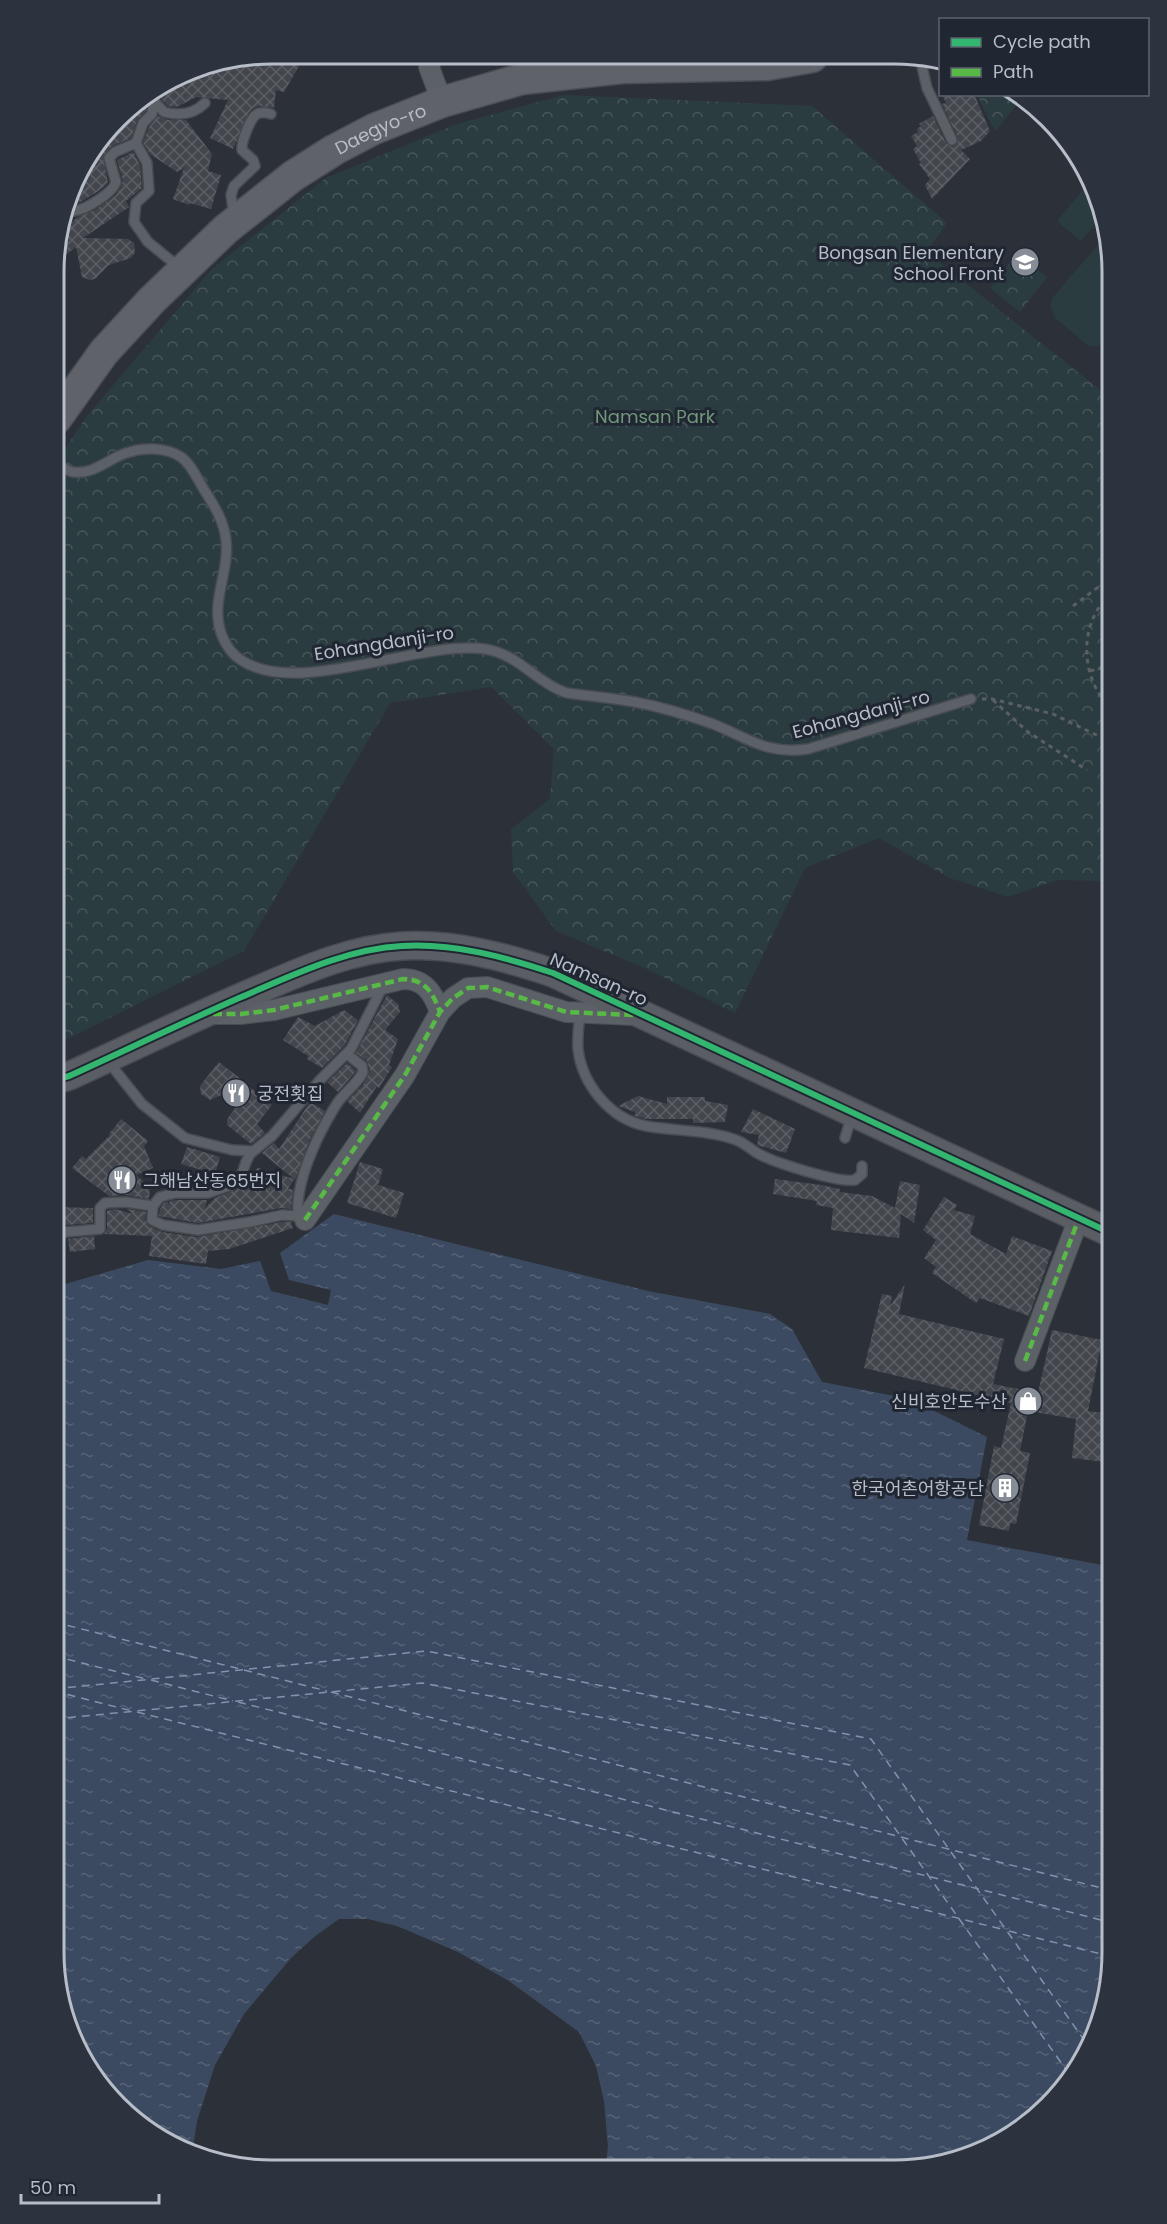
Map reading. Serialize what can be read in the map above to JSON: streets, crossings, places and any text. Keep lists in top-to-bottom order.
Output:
{
  "streets": {
    "main road": ["Daegyo-ro"],
    "street": ["Namsan-ro"],
    "lane": ["Eohangdanji-ro"]
  },
  "parks": ["Namsan Park"],
  "places": {
    "school or university": ["Bongsan Elementary School Front"],
    "restaurant": ["궁전횟집", "그해남산동65번지"],
    "shop": ["신비호안도수산"],
    "building": ["한국어촌어항공단"]
  },
  "legend": ["Cycle path", "Path"],
  "scale_bar": "50 m"
}
